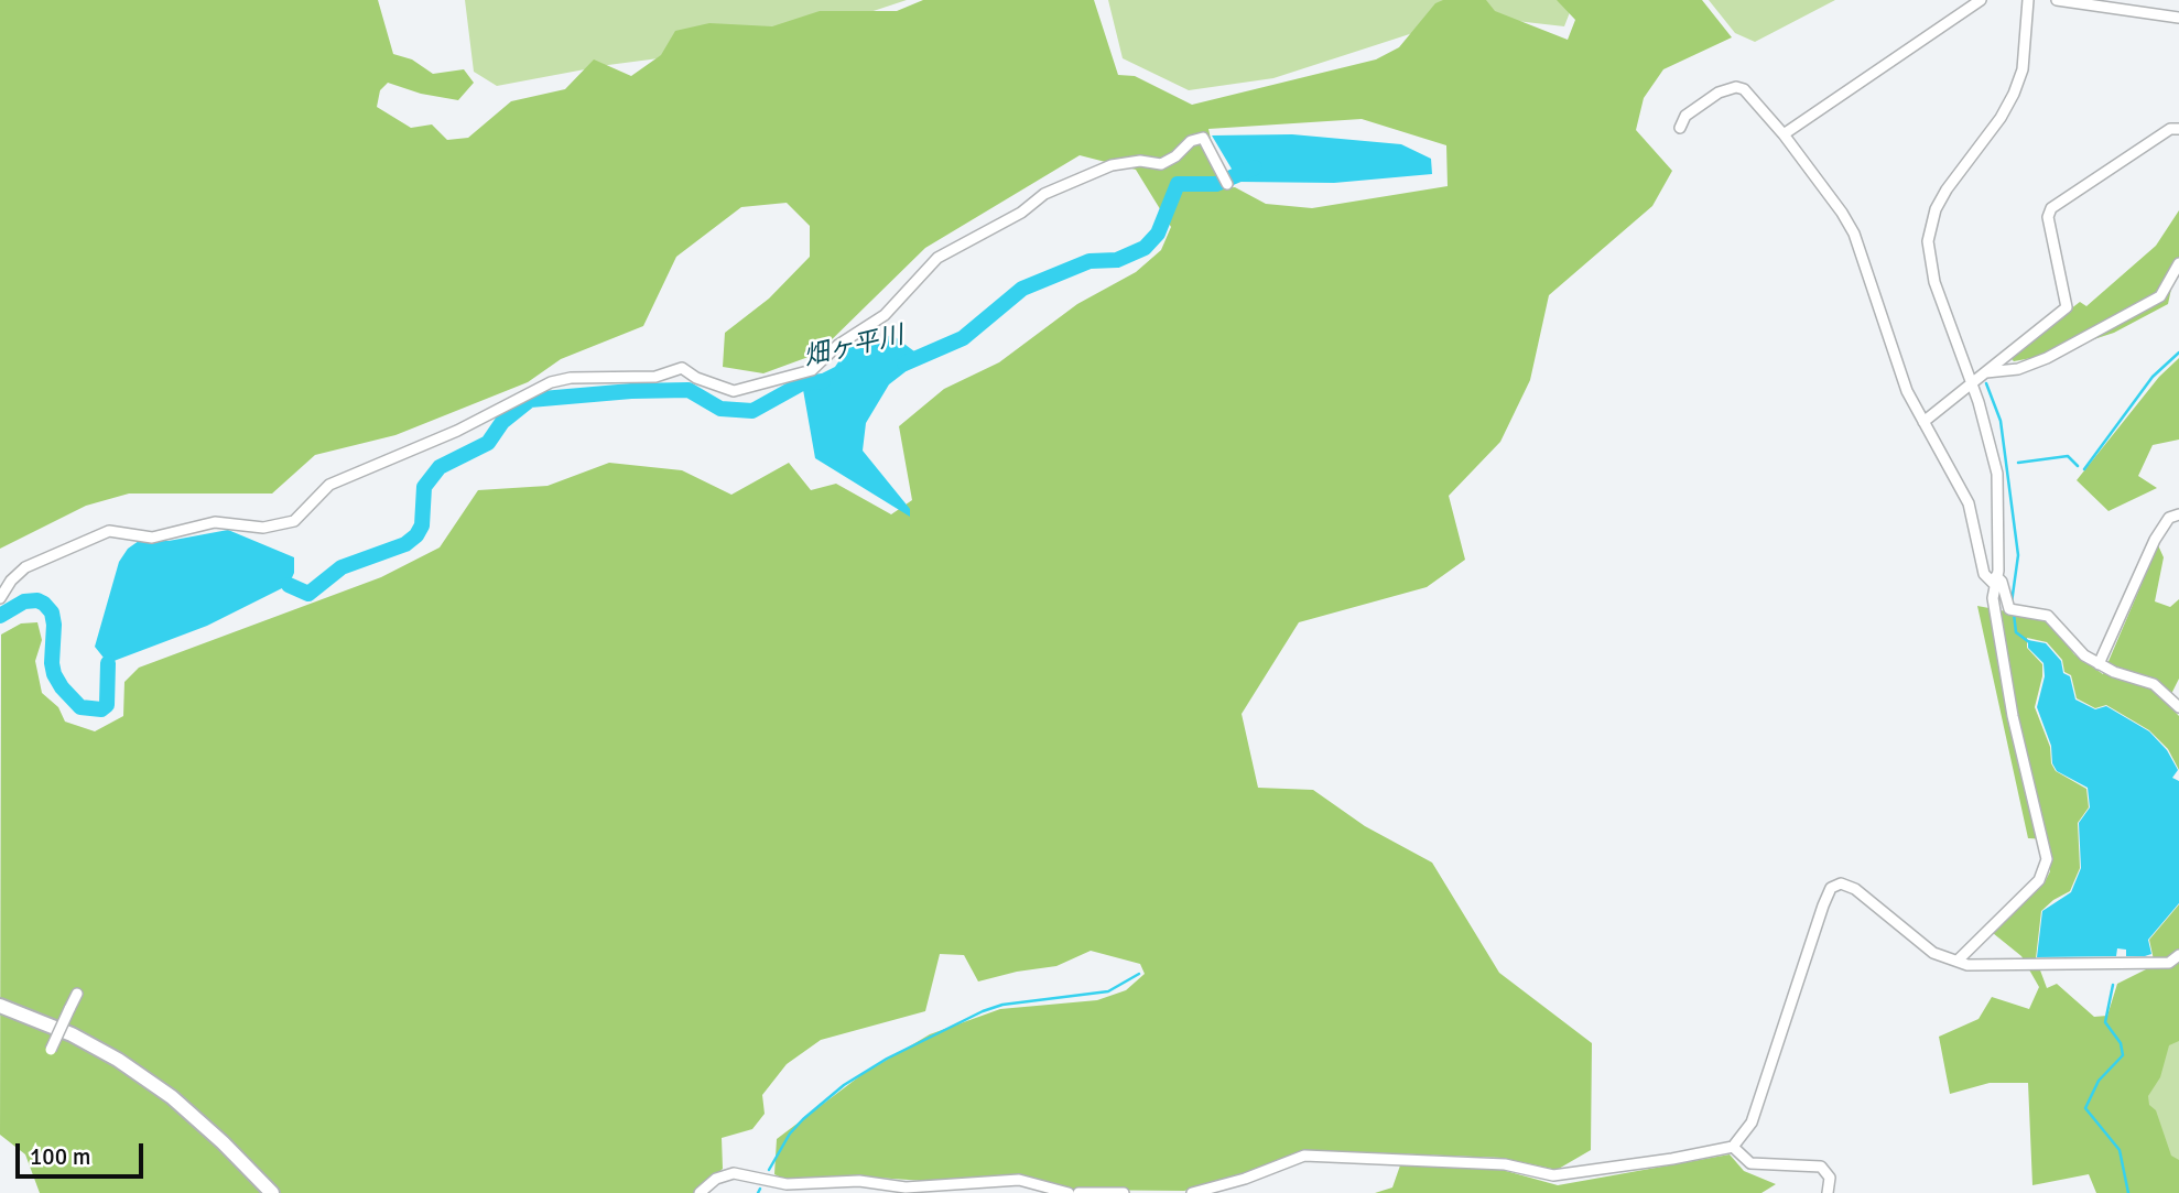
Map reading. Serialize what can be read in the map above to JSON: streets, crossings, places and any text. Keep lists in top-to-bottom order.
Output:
{
  "water": ["畑ヶ平川"],
  "scale_bar": "100 m"
}
